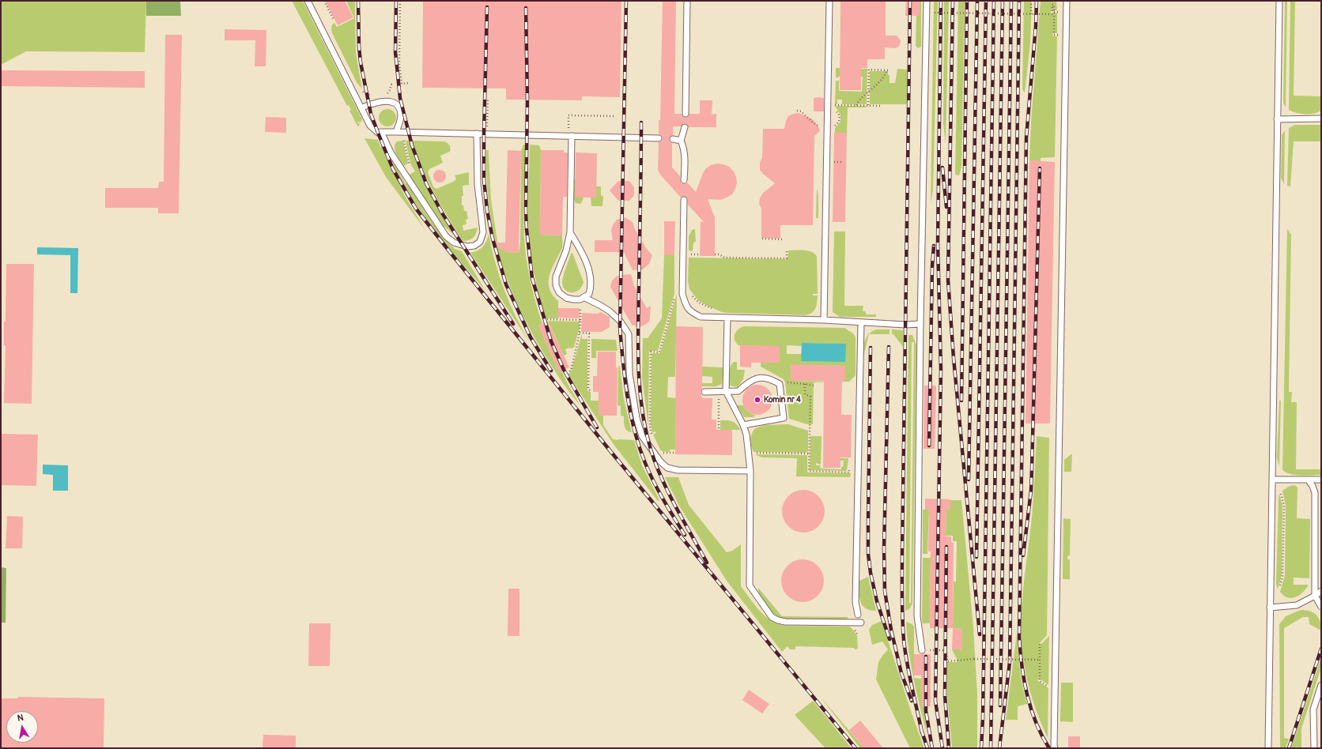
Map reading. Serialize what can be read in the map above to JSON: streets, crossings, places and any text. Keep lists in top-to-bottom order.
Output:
{
  "places": ["Komin nr 4"],
  "north": "top"
}
